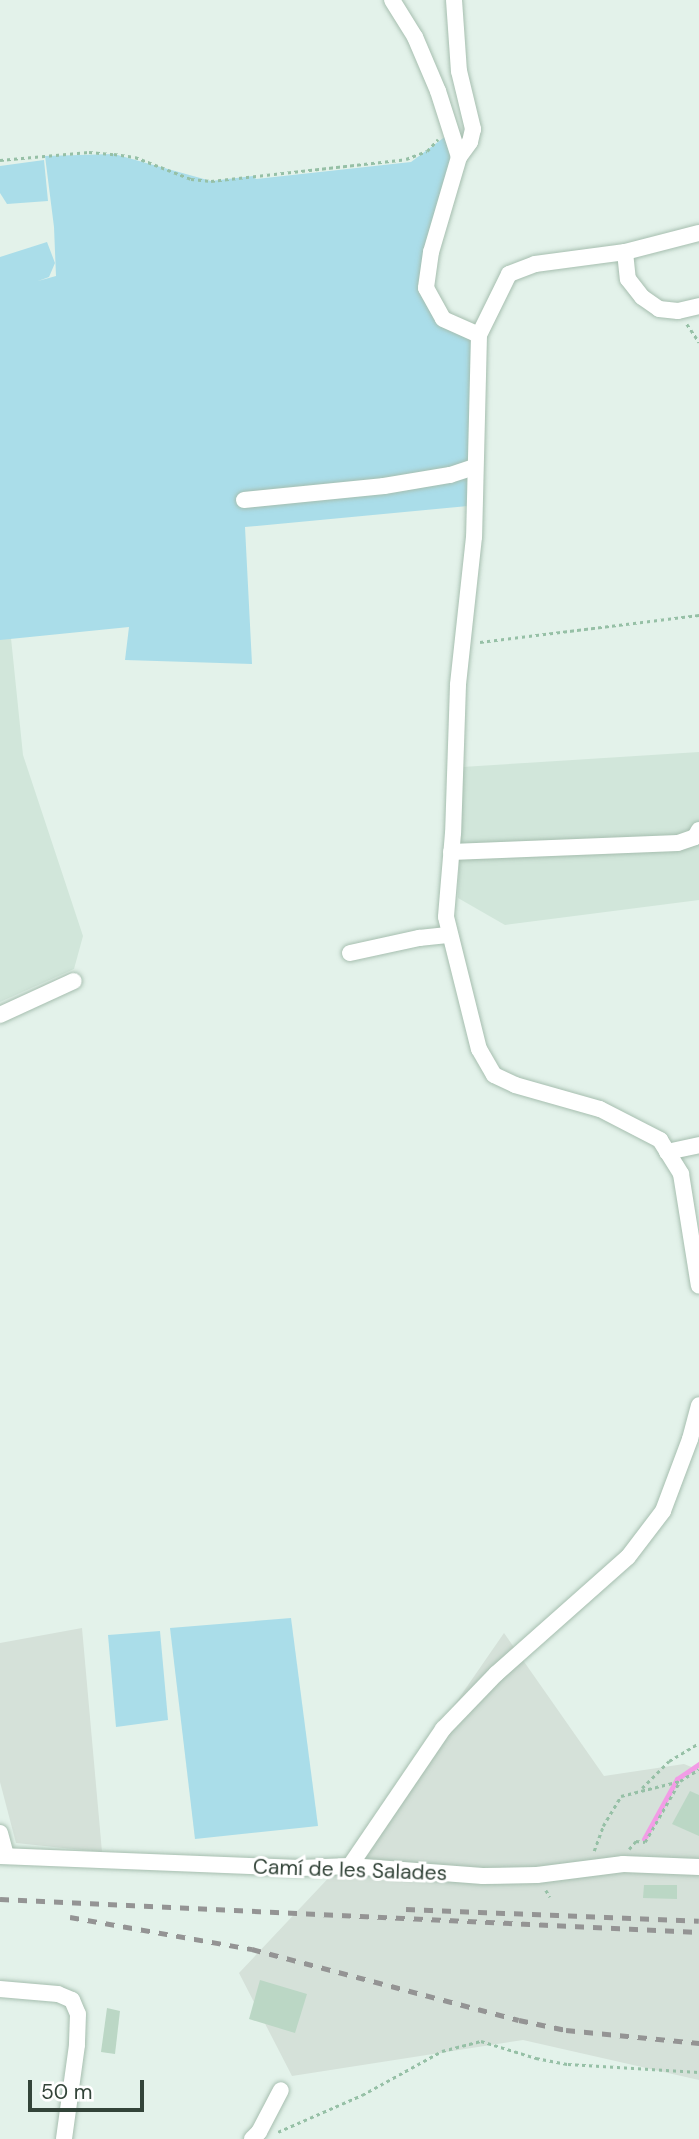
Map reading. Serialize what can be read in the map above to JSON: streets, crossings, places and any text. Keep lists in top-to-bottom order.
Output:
{
  "streets": {
    "street": ["Camí de les Salades"]
  },
  "scale_bar": "50 m"
}
